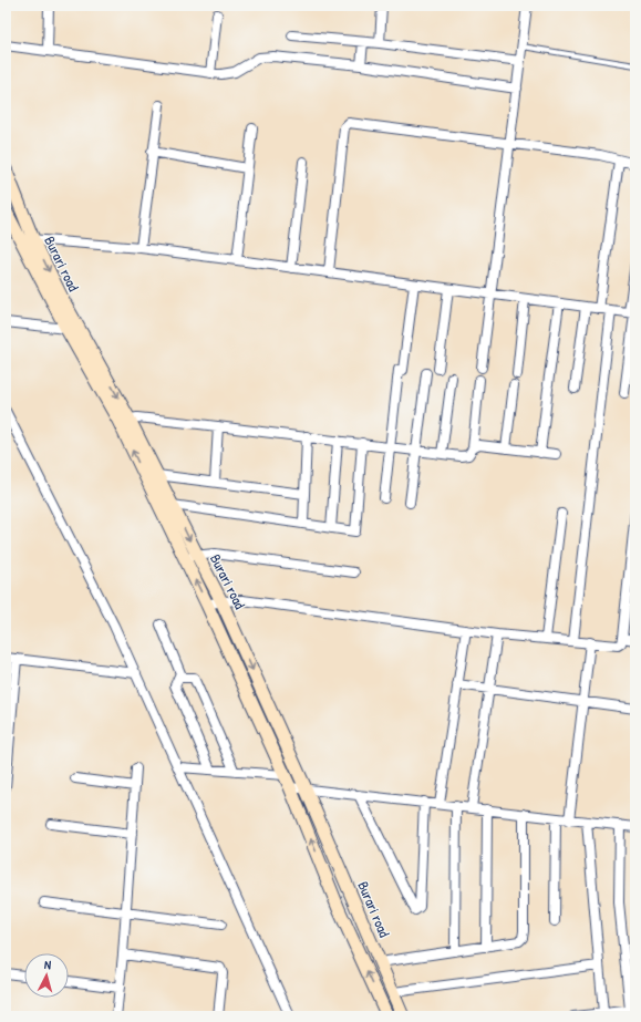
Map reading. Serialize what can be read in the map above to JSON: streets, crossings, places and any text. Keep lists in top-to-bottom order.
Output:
{
  "streets": {
    "main road": ["Burari road"]
  },
  "north": "top"
}
